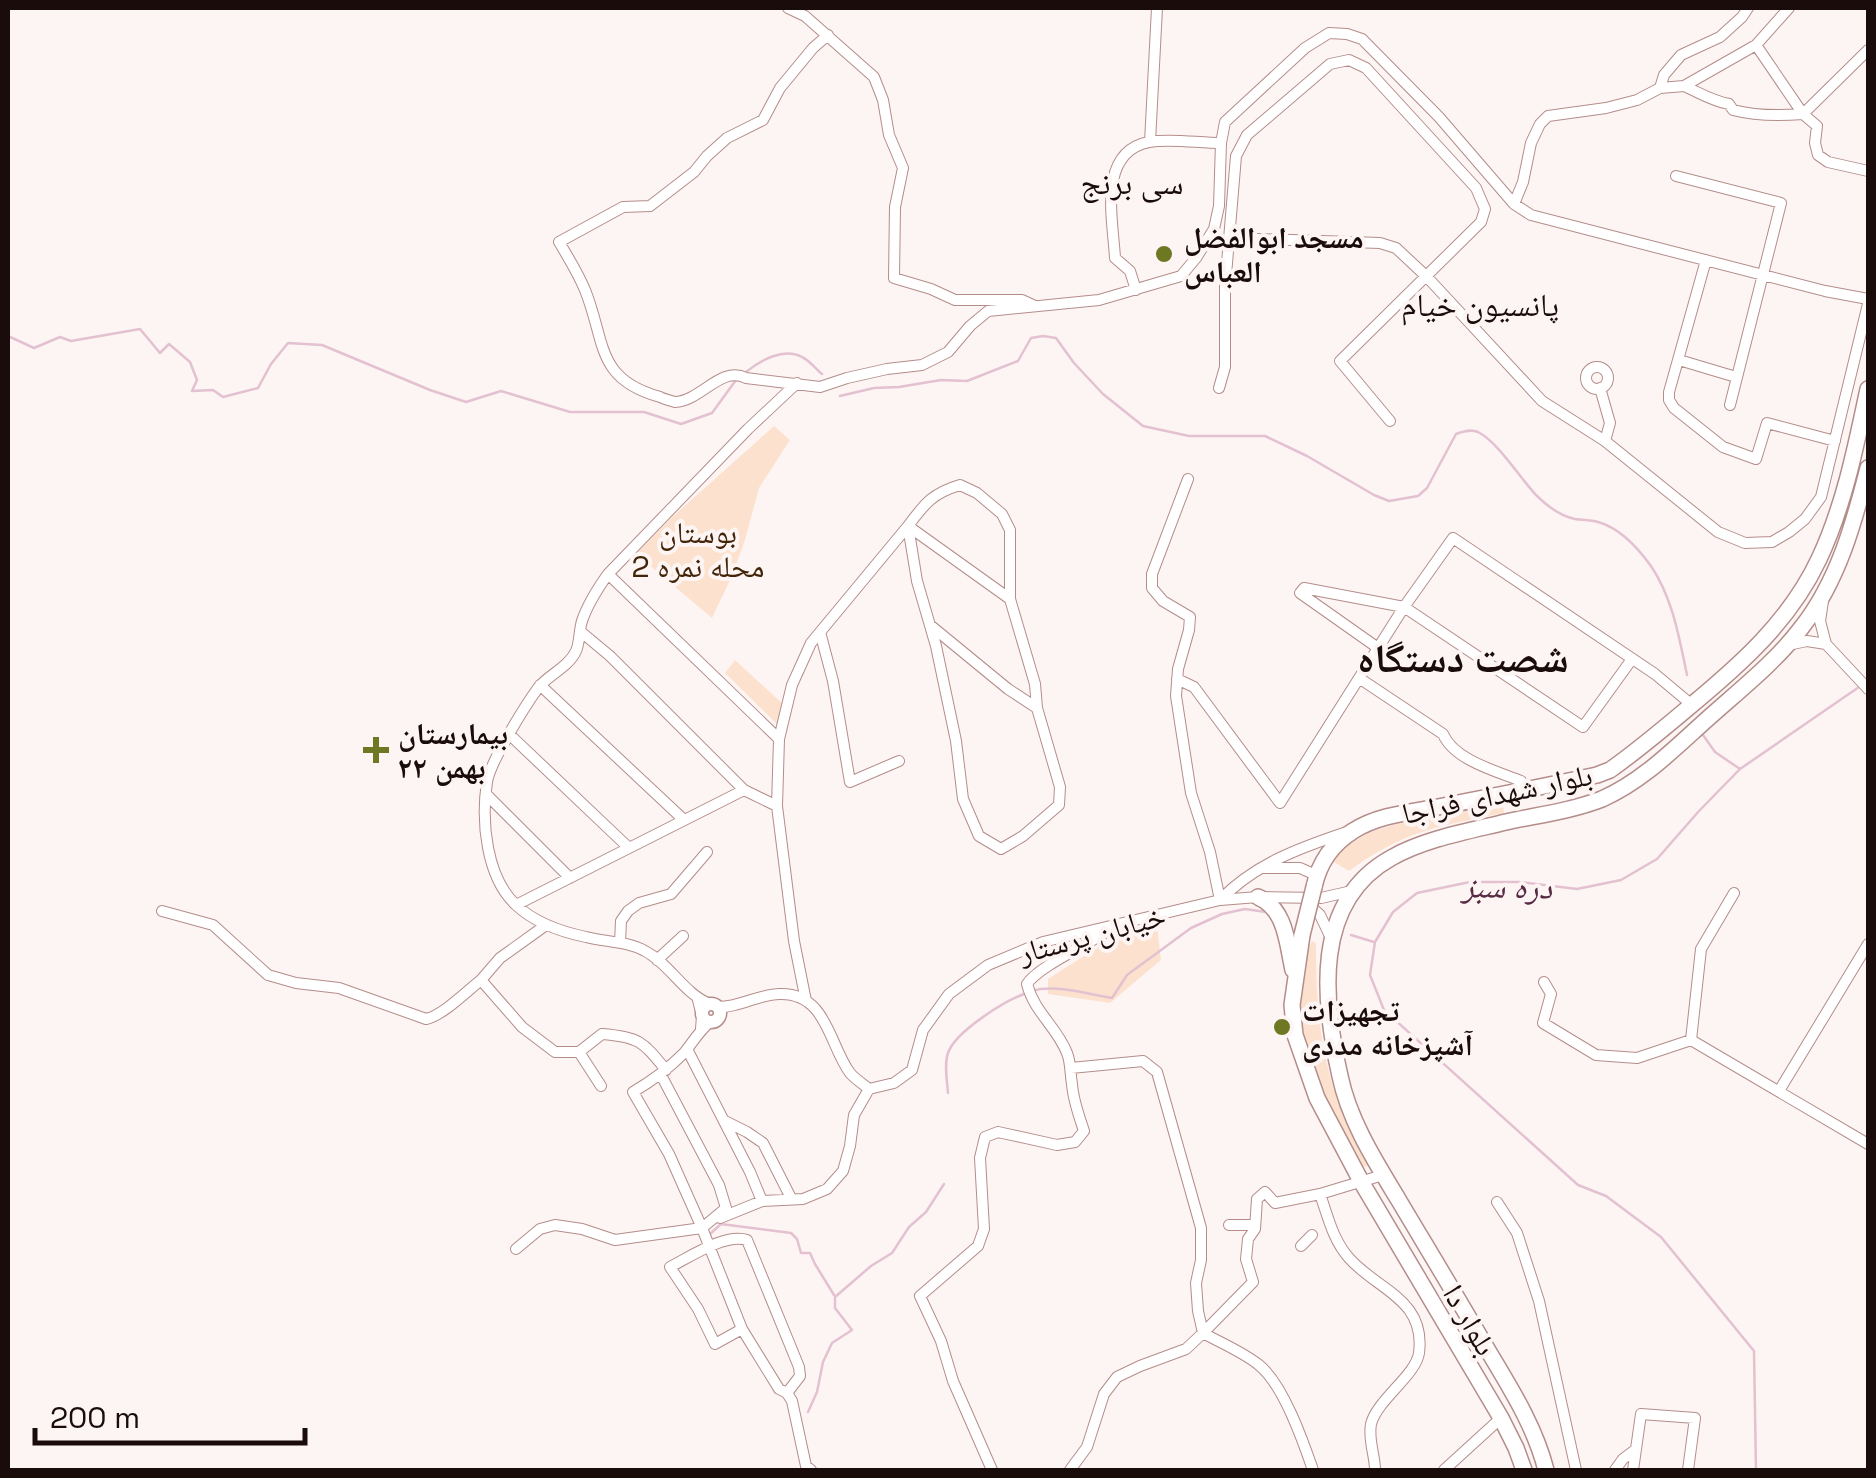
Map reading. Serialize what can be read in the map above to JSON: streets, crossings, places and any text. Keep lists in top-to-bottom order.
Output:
{
  "streets": {
    "main road": ["بلوار شهدای فراجا", "بلوار دا"],
    "street": ["خیابان پرستار"]
  },
  "crossings": [
    ["بلوار شهدای فراجا", "خیابان پرستار"],
    ["بلوار شهدای فراجا", "بلوار دا"]
  ],
  "districts": ["سی برنج", "پانسیون خیام", "شصت دستگاه"],
  "water": ["دره سبز"],
  "parks": ["بوستان محله نمره 2"],
  "places": {
    "other": ["مسجد ابوالفضل العباس", "تجهیزات آشپزخانه مددی"],
    "health": ["بیمارستان ۲۲ بهمن"]
  },
  "scale_bar": "200 m"
}
